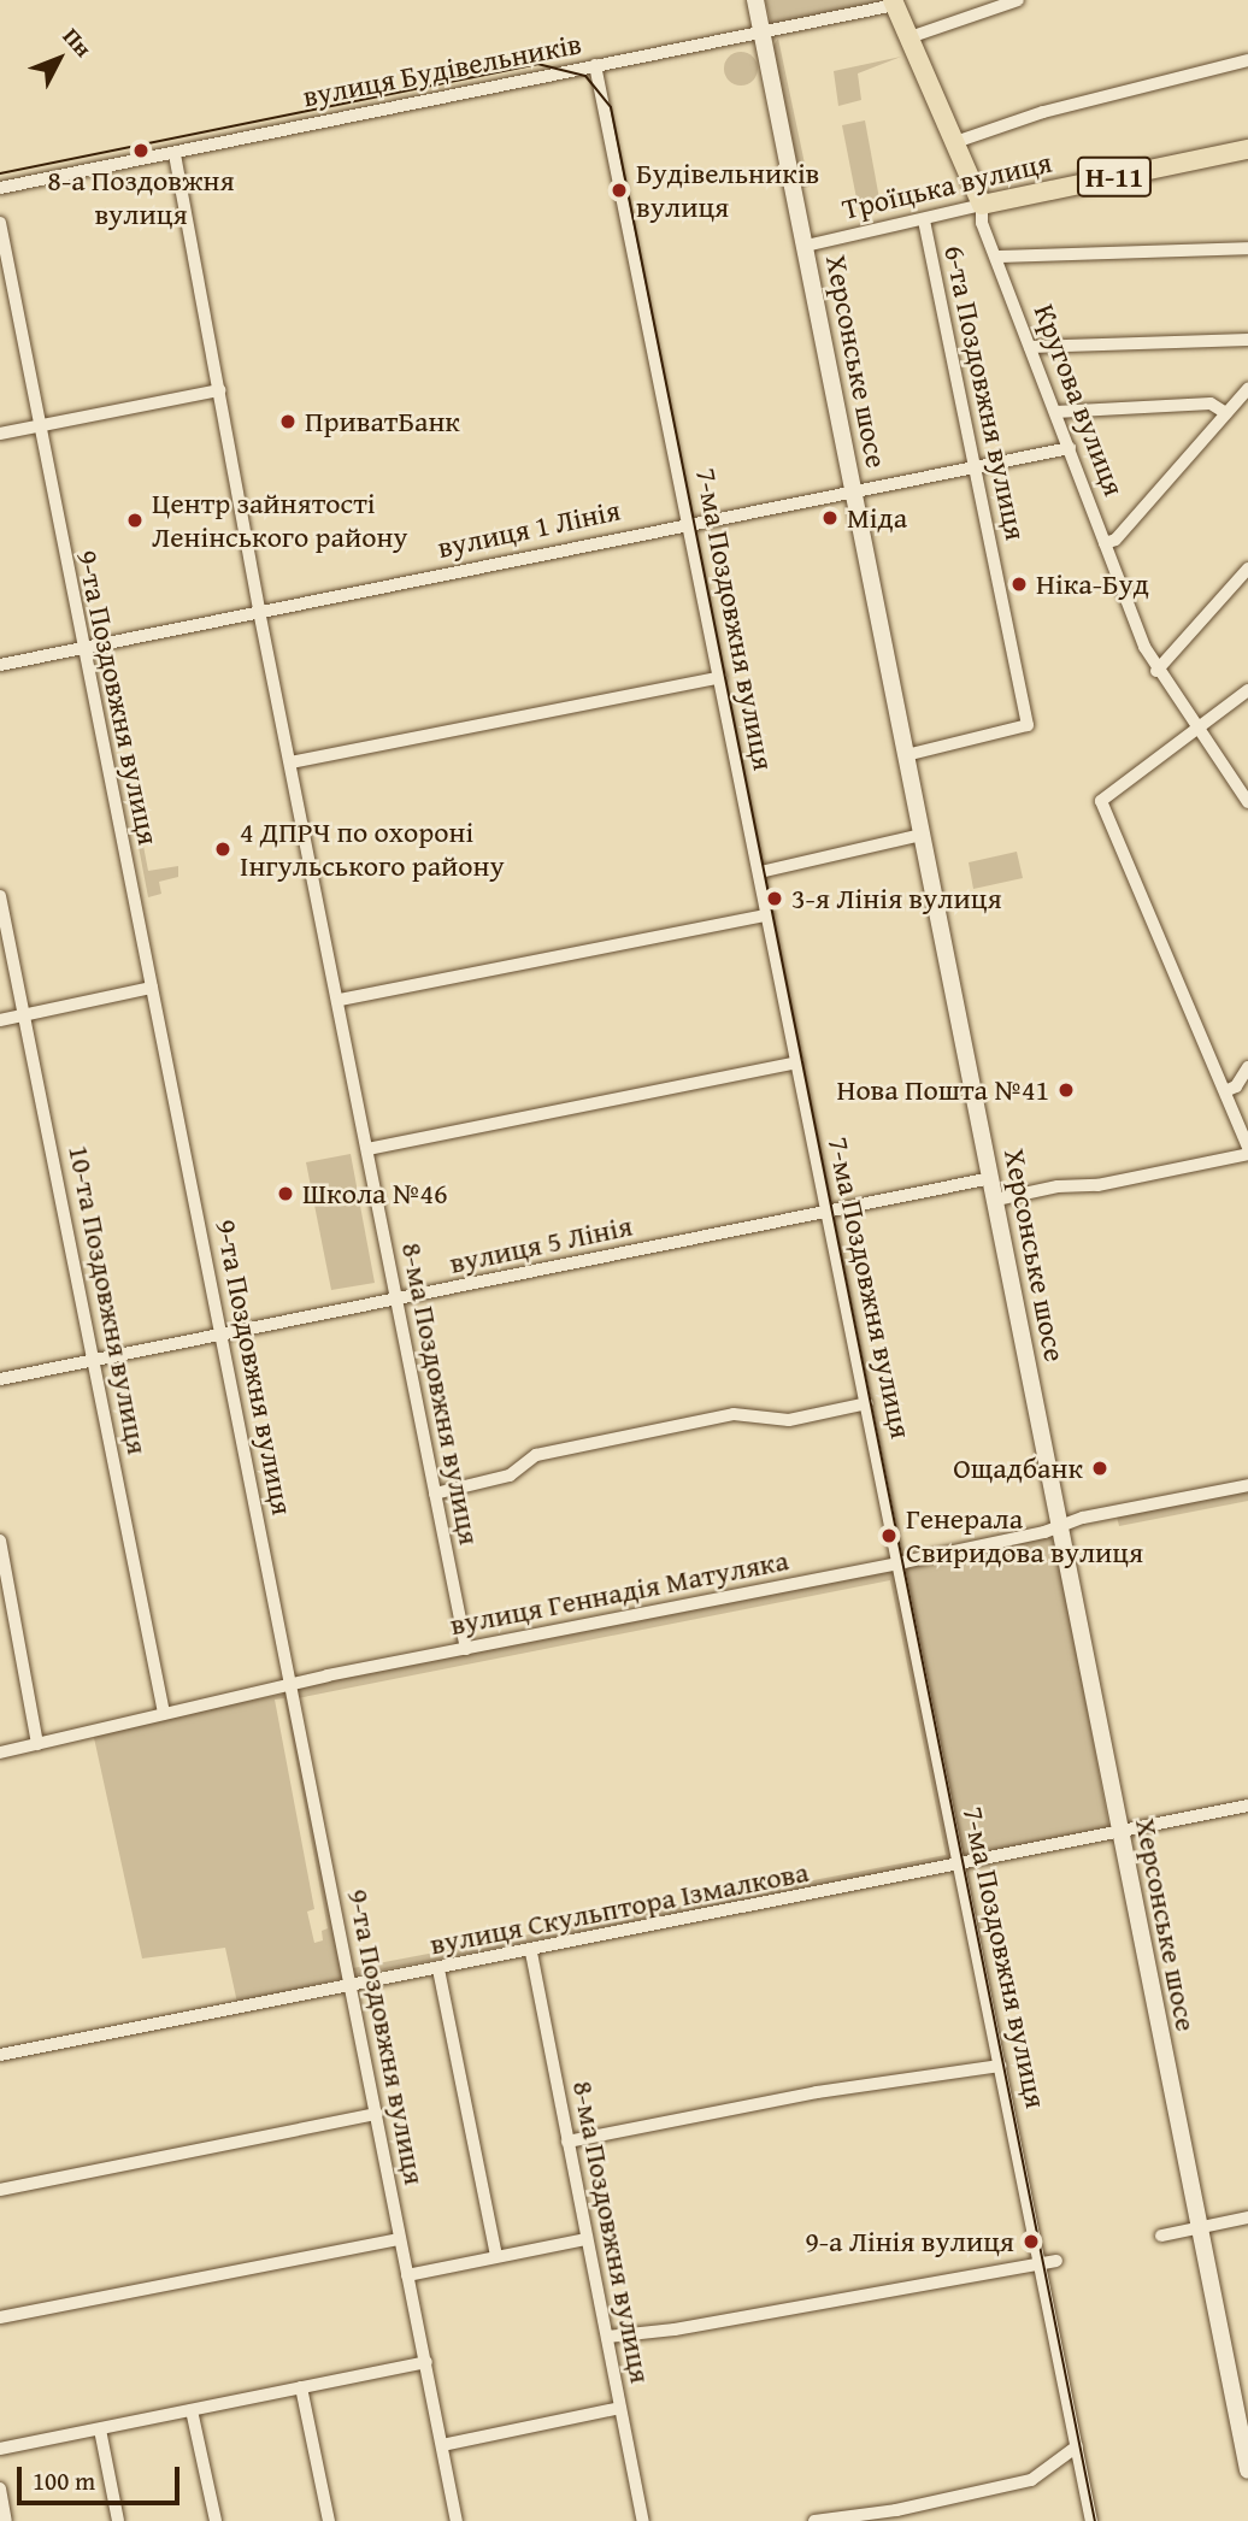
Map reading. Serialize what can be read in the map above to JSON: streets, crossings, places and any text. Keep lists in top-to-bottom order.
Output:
{
  "streets": {
    "main road": [
      "Н-11",
      "Троїцька вулиця",
      "Херсонське шосе",
      "Кругова вулиця"
    ],
    "street": [
      "вулиця Будівельників",
      "6-та Поздовжня вулиця",
      "вулиця 1 Лінія",
      "7-ма Поздовжня вулиця",
      "9-та Поздовжня вулиця",
      "вулиця 5 Лінія",
      "10-та Поздовжня вулиця",
      "8-ма Поздовжня вулиця",
      "вулиця Геннадія Матуляка",
      "вулиця Скульптора Ізмалкова"
    ]
  },
  "crossings": [
    ["вулиця Будівельників", "Херсонське шосе"],
    ["вулиця Будівельників", "Кругова вулиця"],
    ["вулиця Будівельників", "7-ма Поздовжня вулиця"],
    ["вулиця Будівельників", "8-ма Поздовжня вулиця"],
    ["Троїцька вулиця", "Херсонське шосе"],
    ["Троїцька вулиця", "6-та Поздовжня вулиця"],
    ["Троїцька вулиця", "Кругова вулиця"],
    ["Херсонське шосе", "6-та Поздовжня вулиця"],
    ["Херсонське шосе", "вулиця 1 Лінія"],
    ["Херсонське шосе", "вулиця 5 Лінія"],
    ["Херсонське шосе", "вулиця Геннадія Матуляка"],
    ["Херсонське шосе", "вулиця Скульптора Ізмалкова"],
    ["6-та Поздовжня вулиця", "вулиця 1 Лінія"],
    ["Кругова вулиця", "вулиця 1 Лінія"],
    ["вулиця 1 Лінія", "7-ма Поздовжня вулиця"],
    ["вулиця 1 Лінія", "9-та Поздовжня вулиця"],
    ["вулиця 1 Лінія", "8-ма Поздовжня вулиця"],
    ["7-ма Поздовжня вулиця", "вулиця 5 Лінія"],
    ["7-ма Поздовжня вулиця", "вулиця Геннадія Матуляка"],
    ["7-ма Поздовжня вулиця", "вулиця Скульптора Ізмалкова"],
    ["9-та Поздовжня вулиця", "вулиця 5 Лінія"],
    ["9-та Поздовжня вулиця", "вулиця Геннадія Матуляка"],
    ["9-та Поздовжня вулиця", "вулиця Скульптора Ізмалкова"],
    ["вулиця 5 Лінія", "10-та Поздовжня вулиця"],
    ["вулиця 5 Лінія", "8-ма Поздовжня вулиця"],
    ["10-та Поздовжня вулиця", "вулиця Геннадія Матуляка"],
    ["8-ма Поздовжня вулиця", "вулиця Геннадія Матуляка"],
    ["8-ма Поздовжня вулиця", "вулиця Скульптора Ізмалкова"]
  ],
  "places": [
    "8-а Поздовжня вулиця",
    "Будівельників вулиця",
    "ПриватБанк",
    "Міда",
    "Центр зайнятості Ленінського району",
    "Ніка-Буд",
    "4 ДПРЧ по охороні Інгульського району",
    "3-я Лінія вулиця",
    "Нова Пошта №41",
    "Школа №46",
    "Ощадбанк",
    "Генерала Свиридова вулиця",
    "9-а Лінія вулиця"
  ],
  "scale_bar": "100 m",
  "north": "top right"
}
